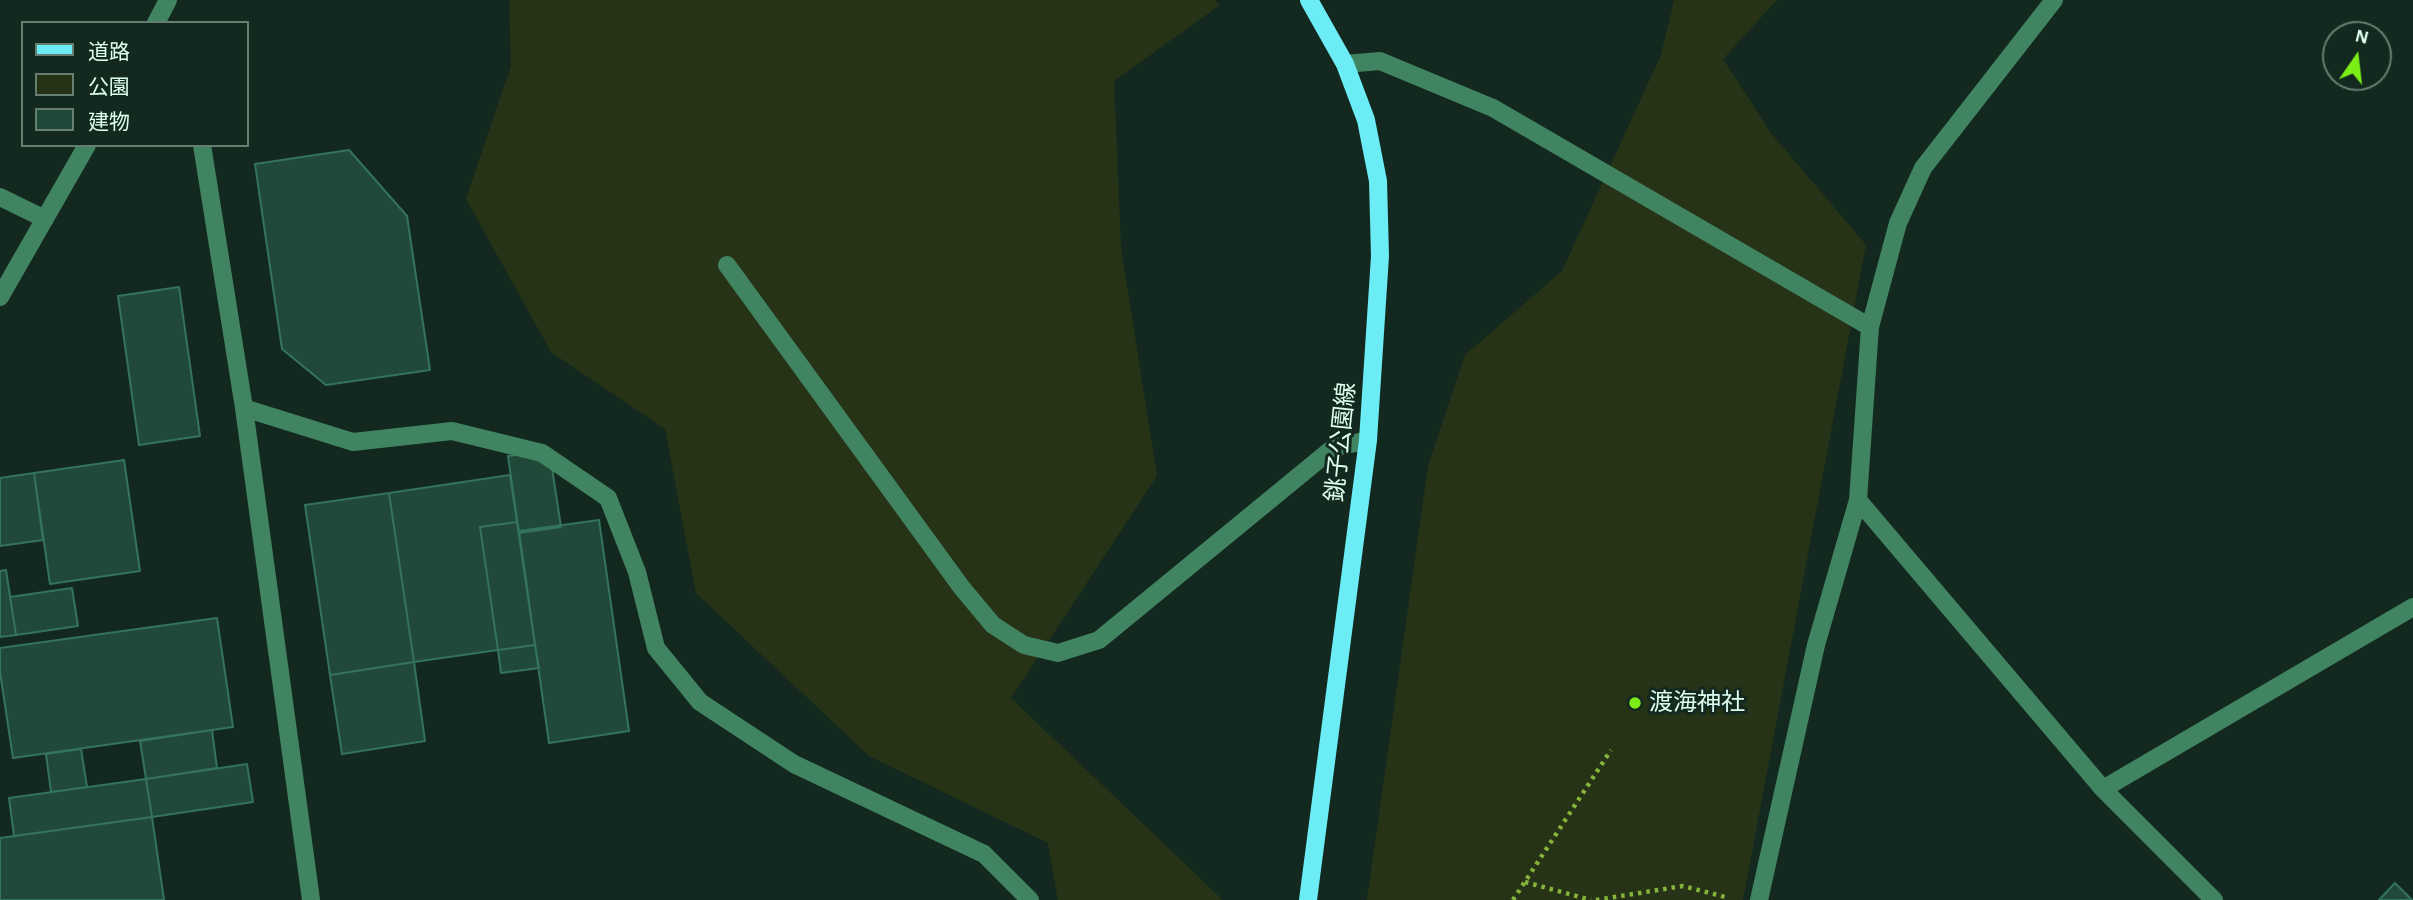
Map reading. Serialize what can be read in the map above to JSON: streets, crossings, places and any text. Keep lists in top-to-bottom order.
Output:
{
  "streets": {
    "main road": ["銚子公園線"]
  },
  "places": ["渡海神社"],
  "legend": ["道路", "公園", "建物"],
  "north": "top"
}
